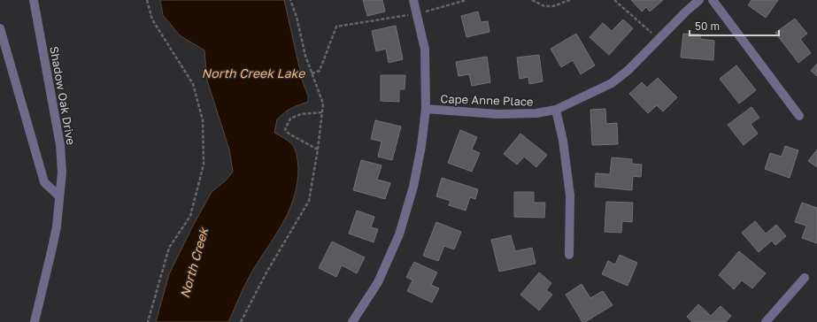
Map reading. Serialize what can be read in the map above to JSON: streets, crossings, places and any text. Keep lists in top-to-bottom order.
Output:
{
  "streets": {
    "street": ["Shadow Oak Drive", "Cape Anne Place"]
  },
  "water": ["North Creek Lake", "North Creek"],
  "scale_bar": "50 m"
}
